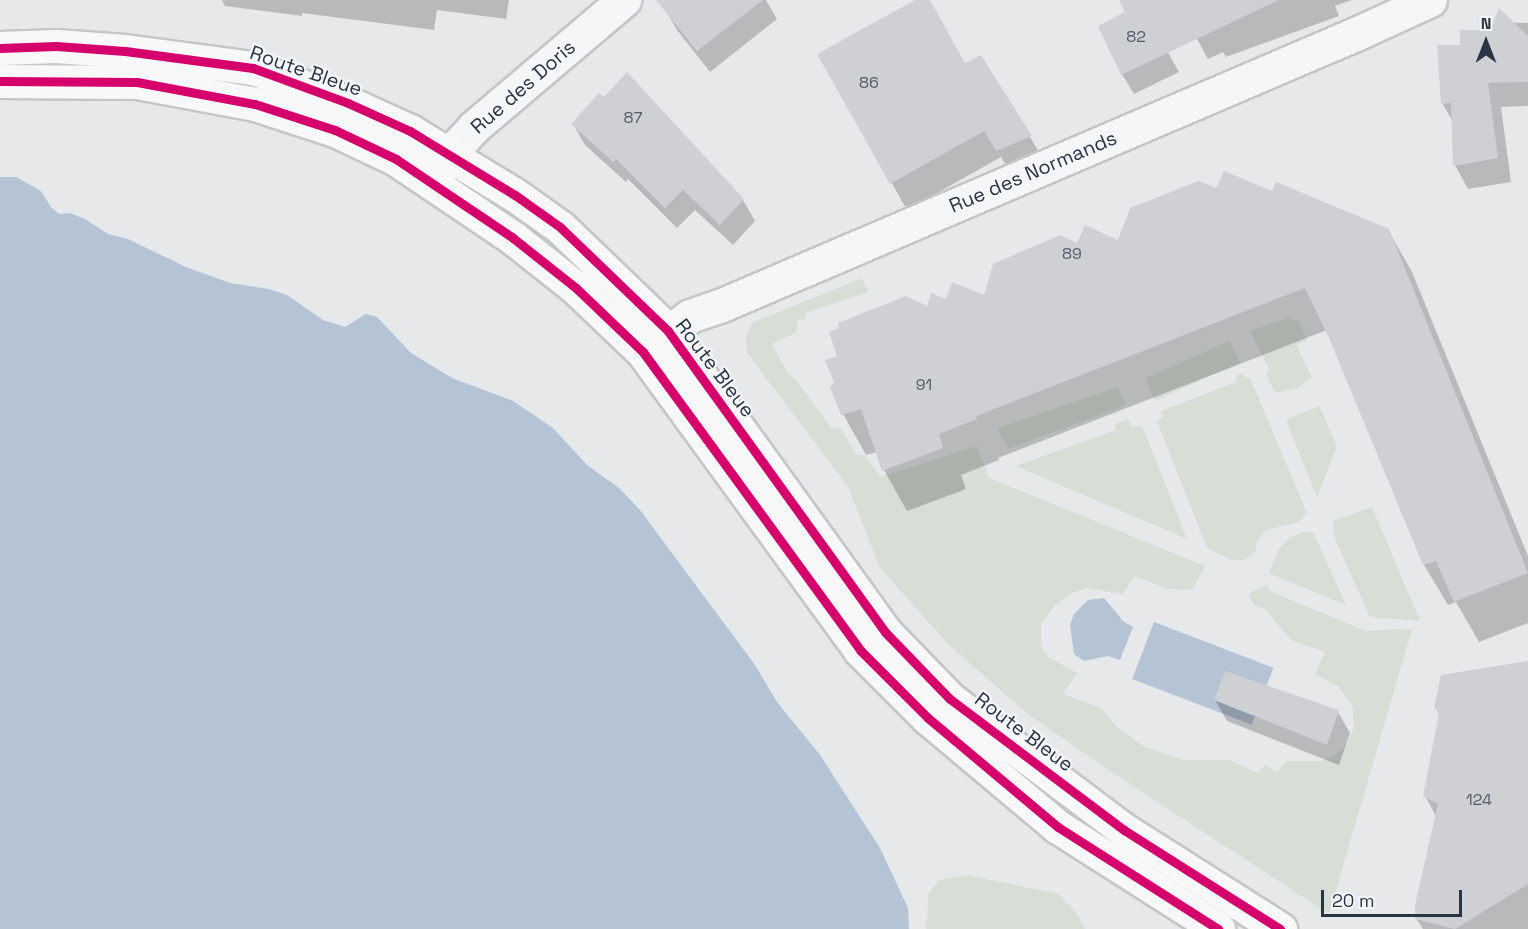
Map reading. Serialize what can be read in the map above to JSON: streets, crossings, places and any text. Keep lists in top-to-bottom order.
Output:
{
  "streets": {
    "street": ["Route Bleue", "Rue des Doris", "Rue des Normands"]
  },
  "crossings": [
    ["Route Bleue", "Rue des Doris"],
    ["Route Bleue", "Rue des Normands"]
  ],
  "house_numbers": [
    "82",
    "86",
    "87",
    "89",
    "91",
    "124"
  ],
  "scale_bar": "20 m",
  "north": "top"
}
